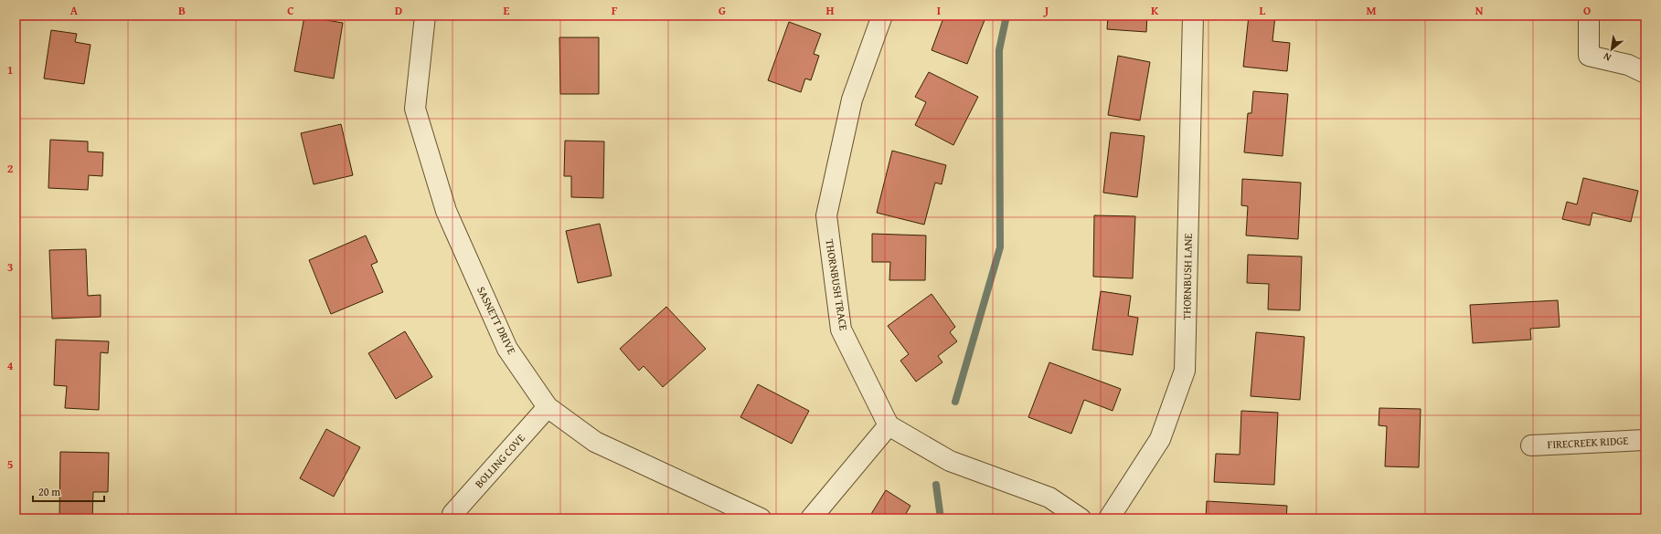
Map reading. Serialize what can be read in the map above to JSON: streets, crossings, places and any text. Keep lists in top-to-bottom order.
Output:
{
  "streets": {
    "street": [
      "THORNBUSH LANE",
      "THORNBUSH TRACE",
      "SASNETT DRIVE",
      "FIRECREEK RIDGE",
      "BOLLING COVE"
    ]
  },
  "crossings": [
    ["SASNETT DRIVE", "BOLLING COVE"]
  ],
  "scale_bar": "20 m",
  "north": "bottom left",
  "grid": {
    "columns": [
      "A",
      "B",
      "C",
      "D",
      "E",
      "F",
      "G",
      "H",
      "I",
      "J",
      "K",
      "L",
      "M",
      "N",
      "O"
    ],
    "rows": [
      "1",
      "2",
      "3",
      "4",
      "5"
    ]
  }
}
